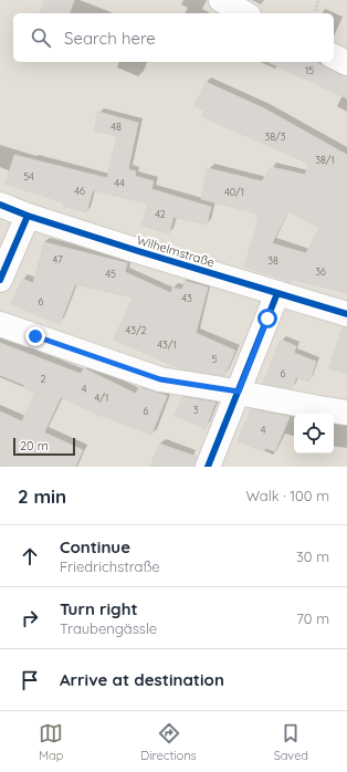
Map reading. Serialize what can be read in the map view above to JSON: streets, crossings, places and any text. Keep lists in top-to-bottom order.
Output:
{
  "streets": {
    "street": ["Wilhelmstraße"]
  },
  "house_numbers": [
    "15",
    "48",
    "38/3",
    "38/1",
    "54",
    "44",
    "46",
    "40/1",
    "42",
    "47",
    "38",
    "36",
    "45",
    "43",
    "6",
    "43/2",
    "43/1",
    "5",
    "6",
    "2",
    "4",
    "4/1",
    "3",
    "6",
    "4"
  ],
  "scale_bar": "20 m",
  "page": {
    "search": "Search here",
    "scale": "20 m",
    "heading": ["2 min", "Walk · 100 m"],
    "list": [
      ["Continue", "Friedrichstraße", "30 m"],
      ["Turn right", "Traubengässle", "70 m"],
      "Arrive at destination"
    ],
    "nav": ["Map", "Directions", "Saved"]
  }
}
